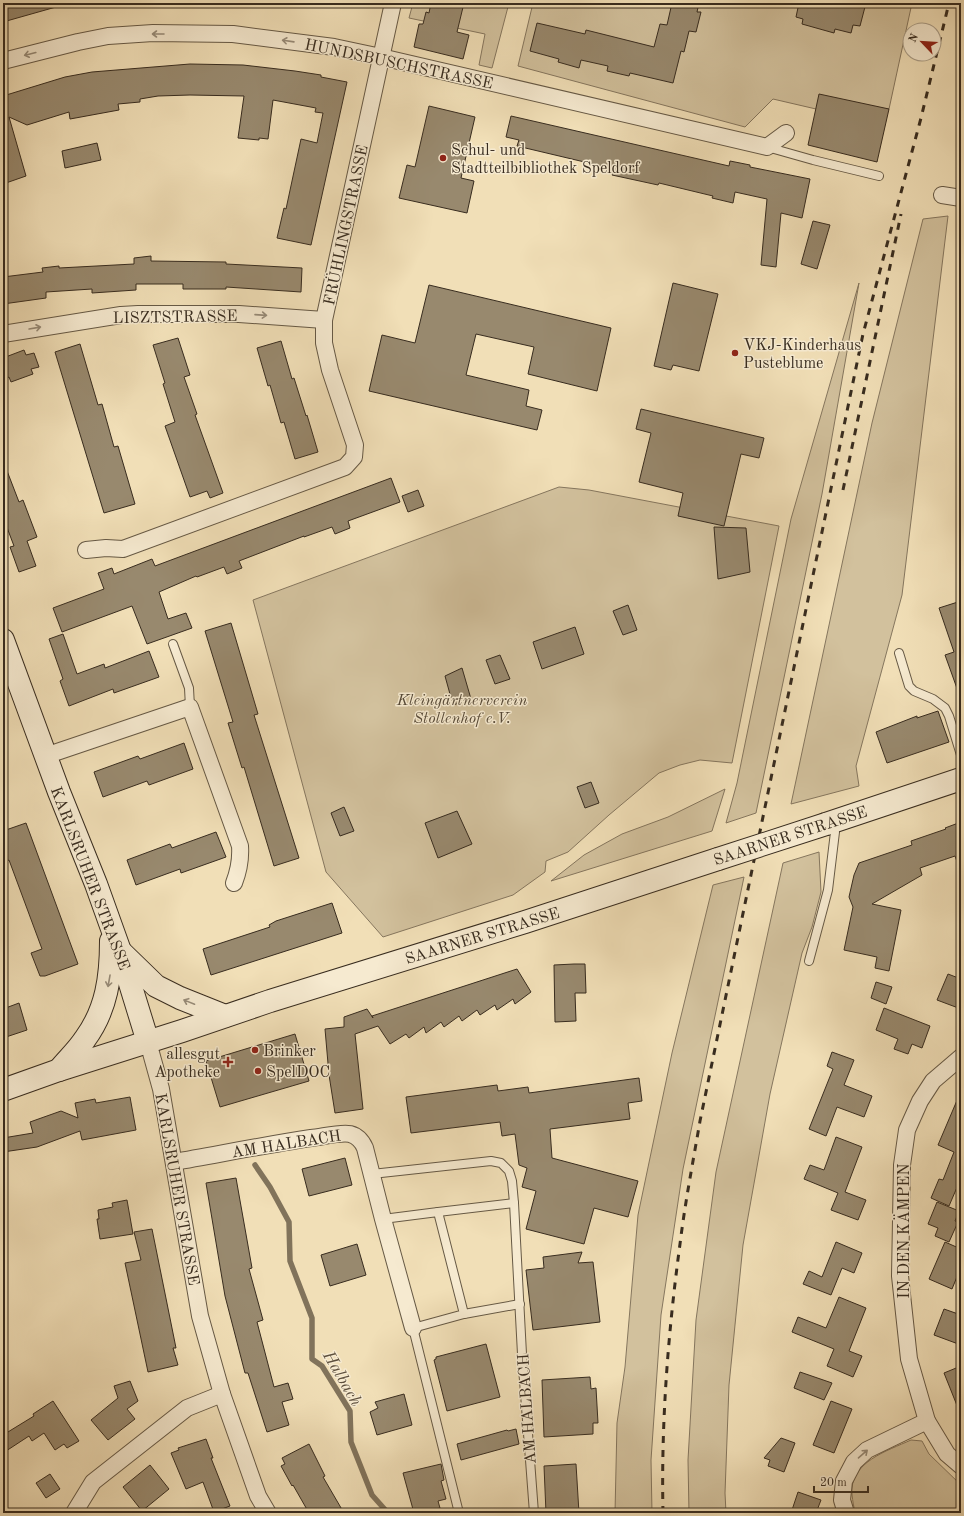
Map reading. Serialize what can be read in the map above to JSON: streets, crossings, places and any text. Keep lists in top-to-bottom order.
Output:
{
  "streets": {
    "main road": ["SAARNER STRASSE", "KARLSRUHER STRASSE"],
    "street": [
      "HUNDSBUSCHSTRASSE",
      "FRÜHLINGSTRASSE",
      "LISZTSTRASSE",
      "AM HALBACH",
      "IN DEN KÄMPEN"
    ]
  },
  "crossings": [
    ["HUNDSBUSCHSTRASSE", "FRÜHLINGSTRASSE"],
    ["FRÜHLINGSTRASSE", "LISZTSTRASSE"],
    ["SAARNER STRASSE", "KARLSRUHER STRASSE"],
    ["KARLSRUHER STRASSE", "AM HALBACH"]
  ],
  "one_way": ["HUNDSBUSCHSTRASSE", "LISZTSTRASSE"],
  "water": ["Halbach"],
  "parks": ["Kleingärtnerverein Stollenhof e.V."],
  "places": {
    "other": [
      "Schul- und Stadtteilbibliothek Speldorf",
      "VKJ-Kinderhaus Pusteblume",
      "Brinker",
      "SpelDOC"
    ],
    "health": ["allesgut Apotheke"]
  },
  "scale_bar": "20 m",
  "north": "top left"
}
